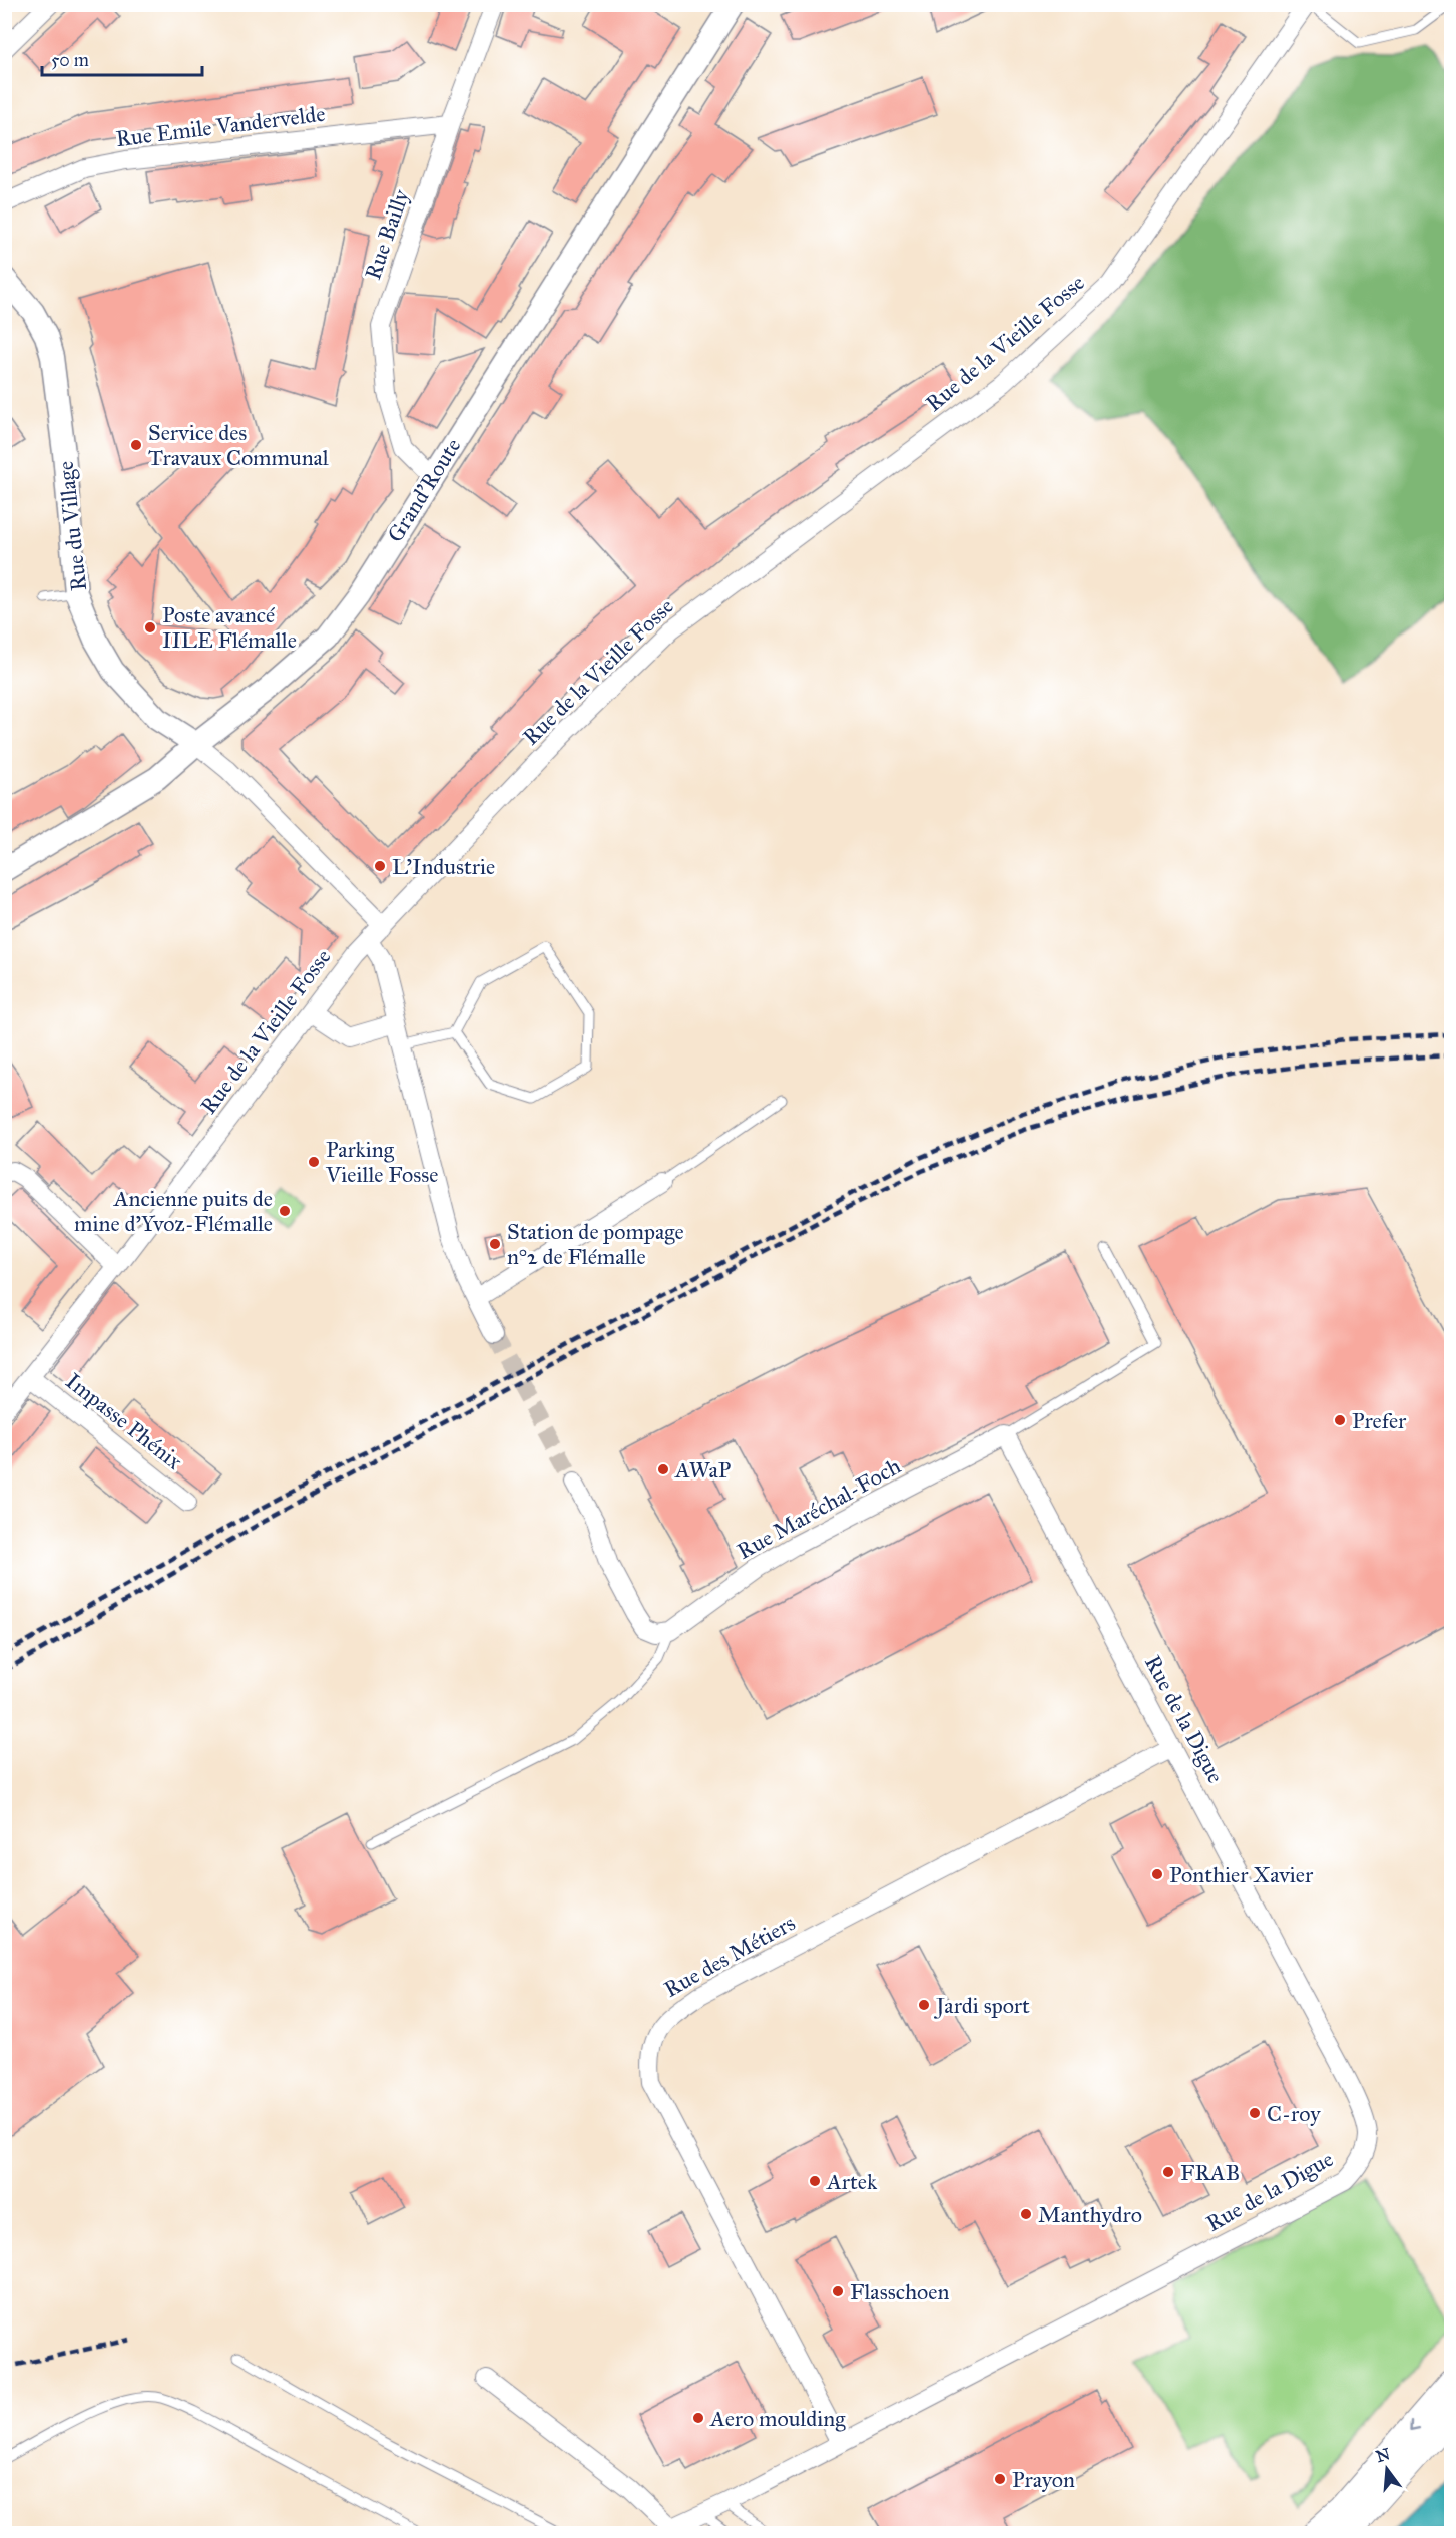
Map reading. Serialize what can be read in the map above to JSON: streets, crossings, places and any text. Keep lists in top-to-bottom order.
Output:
{
  "streets": {
    "street": [
      "Rue Emile Vandervelde",
      "Rue Bailly",
      "Rue de la Vieille Fosse",
      "Grand'Route",
      "Rue du Village",
      "Impasse Phénix",
      "Rue Maréchal-Foch",
      "Rue de la Digue",
      "Rue des Métiers"
    ]
  },
  "crossings": [
    ["Rue Emile Vandervelde", "Rue Bailly"],
    ["Rue Bailly", "Grand'Route"],
    ["Rue de la Vieille Fosse", "Impasse Phénix"],
    ["Grand'Route", "Rue du Village"],
    ["Rue Maréchal-Foch", "Rue de la Digue"],
    ["Rue de la Digue", "Rue des Métiers"]
  ],
  "places": [
    "Service des Travaux Communal",
    "Poste avancé IILE Flémalle",
    "L'Industrie",
    "Parking Vieille Fosse",
    "Ancienne puits de mine d'Yvoz-Flémalle",
    "Station de pompage n°2 de Flémalle",
    "Prefer",
    "AWaP",
    "Ponthier Xavier",
    "Jardi sport",
    "C-roy",
    "FRAB",
    "Artek",
    "Manthydro",
    "Flasschoen",
    "Aero moulding",
    "Prayon"
  ],
  "scale_bar": "50 m",
  "north": "top"
}
